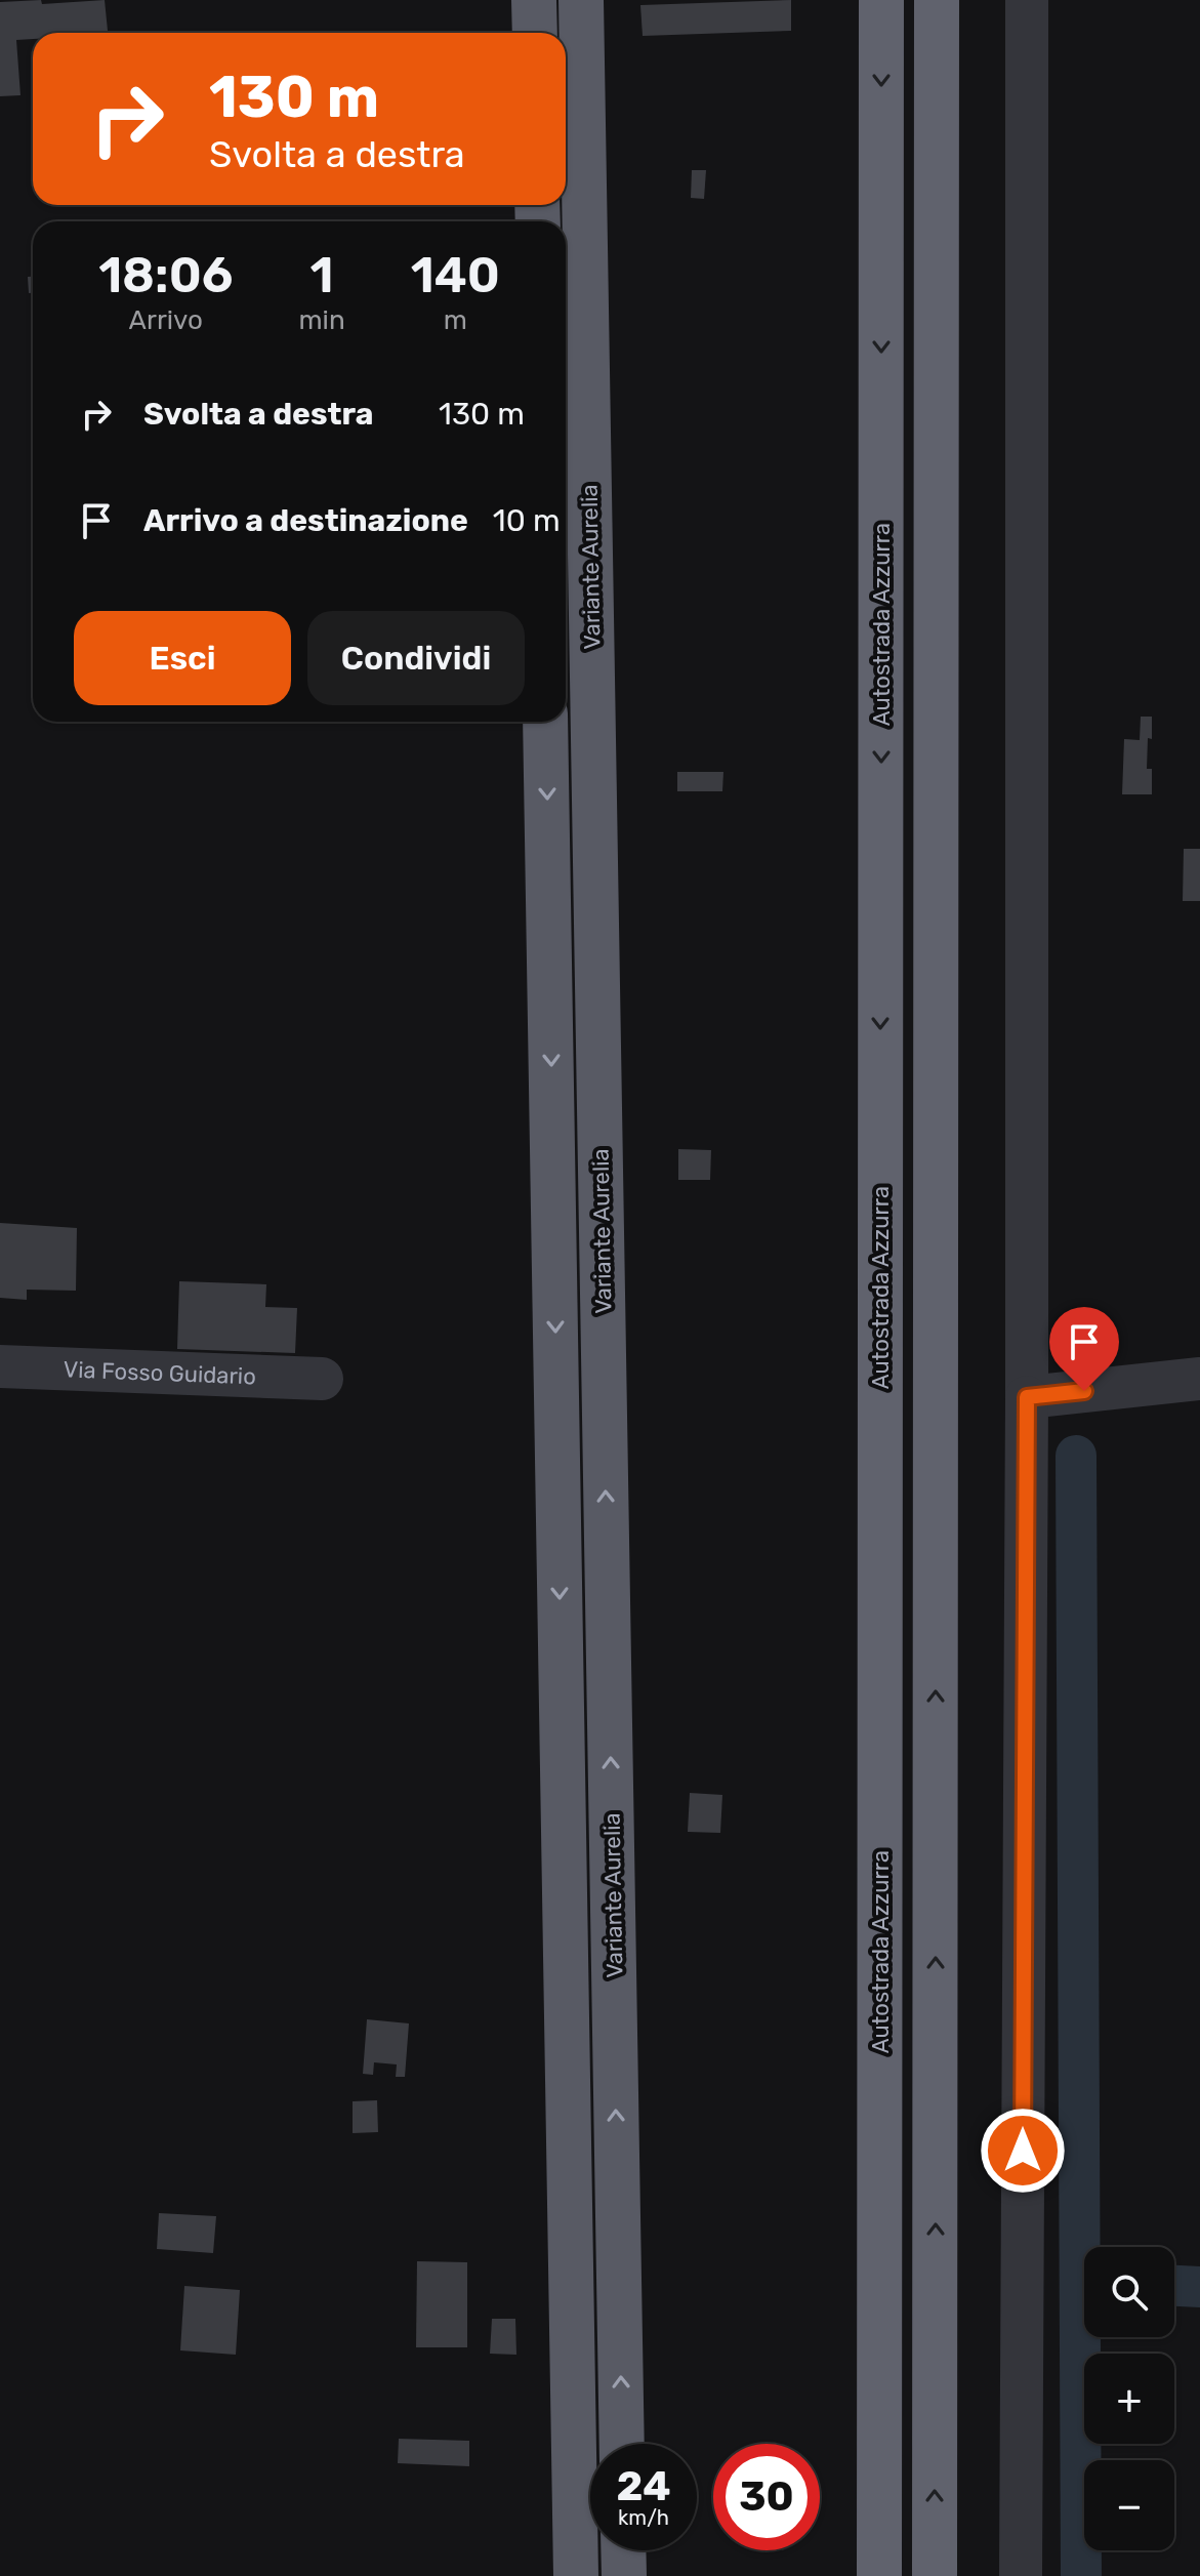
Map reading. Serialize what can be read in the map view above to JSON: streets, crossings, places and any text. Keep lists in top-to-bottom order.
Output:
{
  "streets": {
    "highway": ["Variante Aurelia", "Autostrada Azzurra"],
    "street": ["Via Fosso Guidario"]
  },
  "page": {
    "turn": ["130 m", "Svolta a destra"],
    "eta": [
      "18:06",
      "Arrivo",
      "1",
      "min",
      "140",
      "m"
    ],
    "list": [
      {
        "name": "Svolta a destra",
        "value": "130 m"
      },
      {
        "name": "Arrivo a destinazione",
        "value": "10 m"
      }
    ],
    "buttons": ["Esci", "Condividi"],
    "map_buttons": ["+", "−"],
    "speed": "24 km/h",
    "limit": "30"
  }
}
